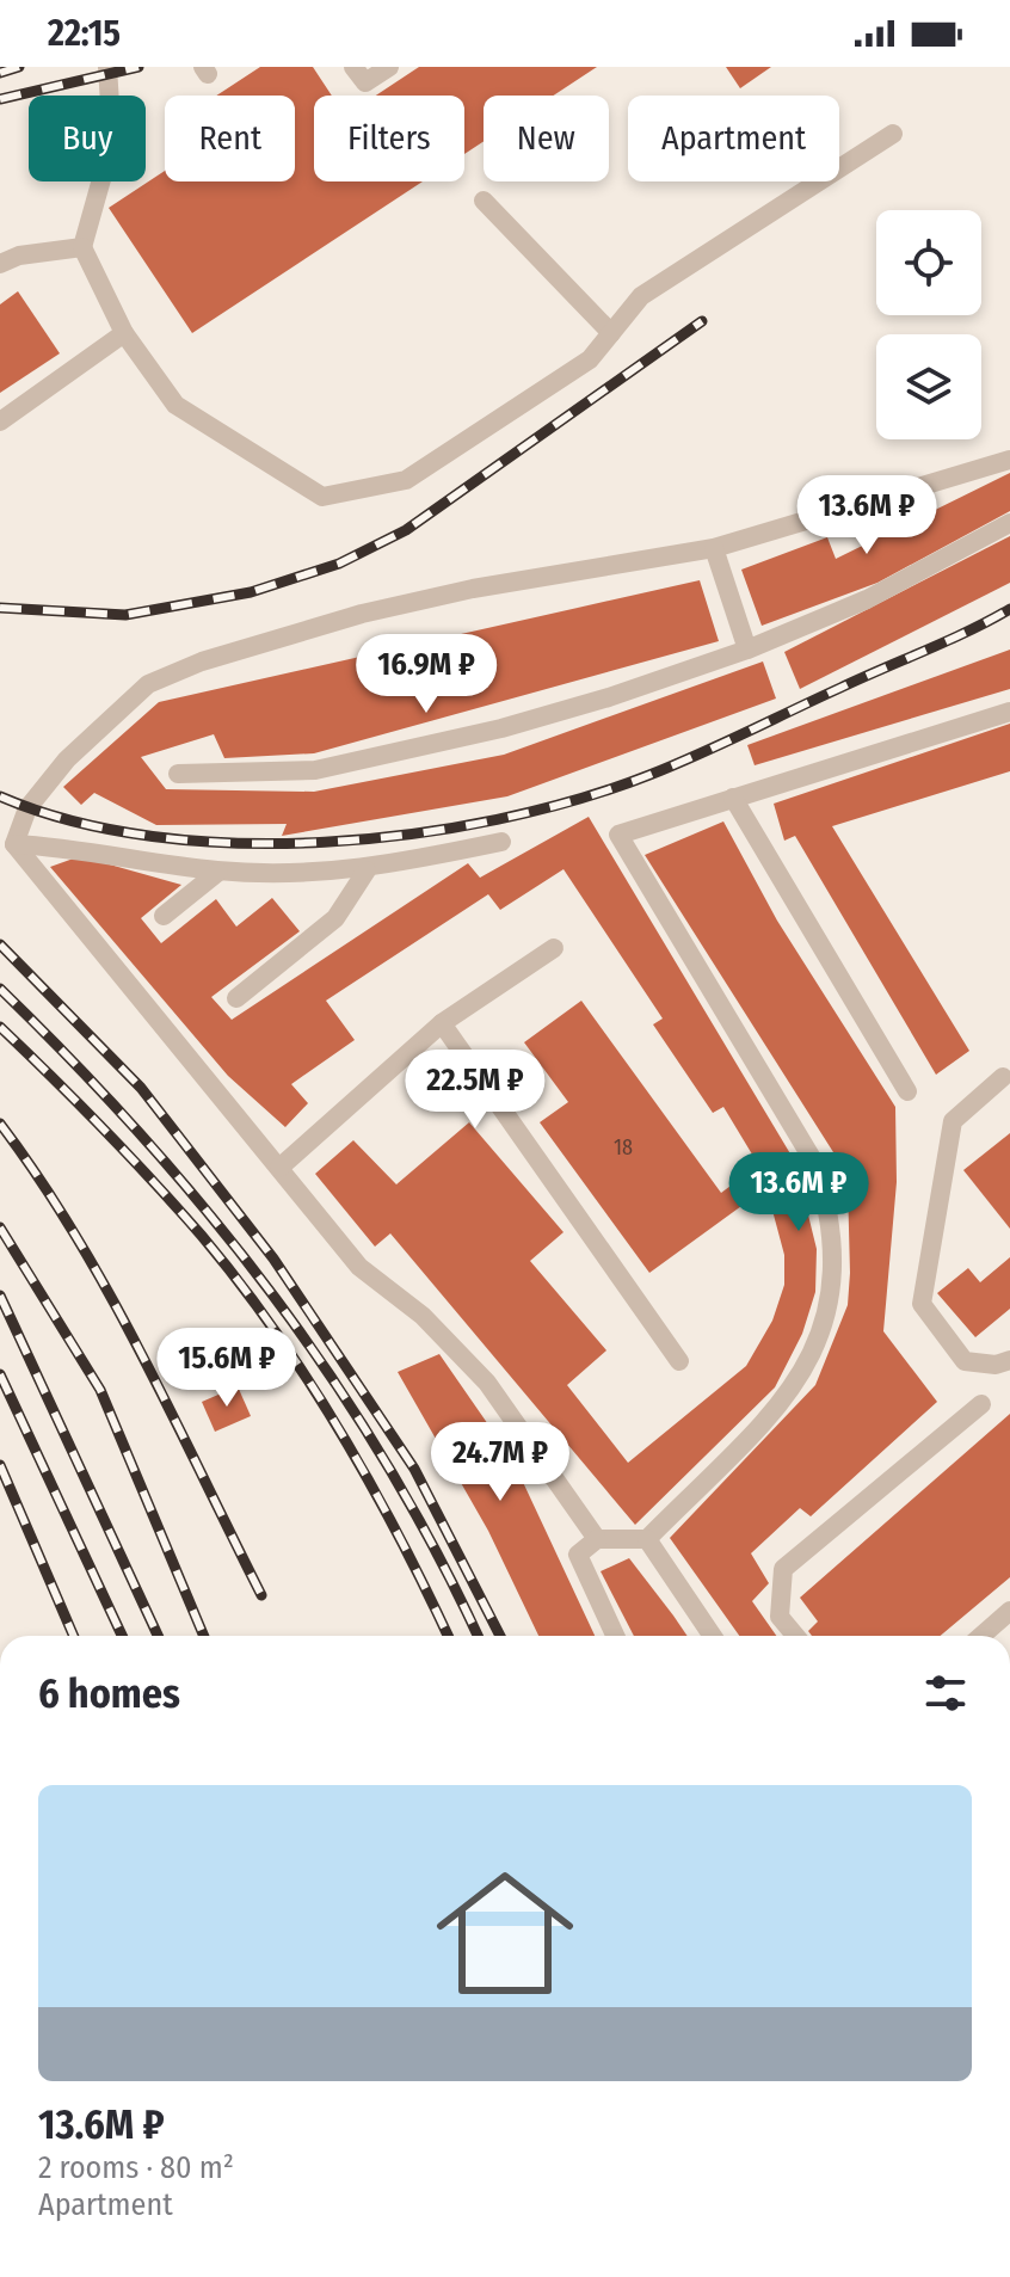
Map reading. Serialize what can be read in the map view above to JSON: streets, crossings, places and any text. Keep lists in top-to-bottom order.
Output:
{
  "house_numbers": ["18"],
  "page": {
    "status": "22:15",
    "chip": [
      "Buy",
      "Rent",
      "Filters",
      "New",
      "Apartment"
    ],
    "price": [
      "13.6M ₽",
      "16.9M ₽",
      "22.5M ₽",
      "13.6M ₽",
      "15.6M ₽",
      "24.7M ₽"
    ],
    "heading": "6 homes",
    "list": [
      {
        "name": "13.6M ₽",
        "note": "2 rooms · 80 m² · Apartment"
      }
    ]
  }
}
